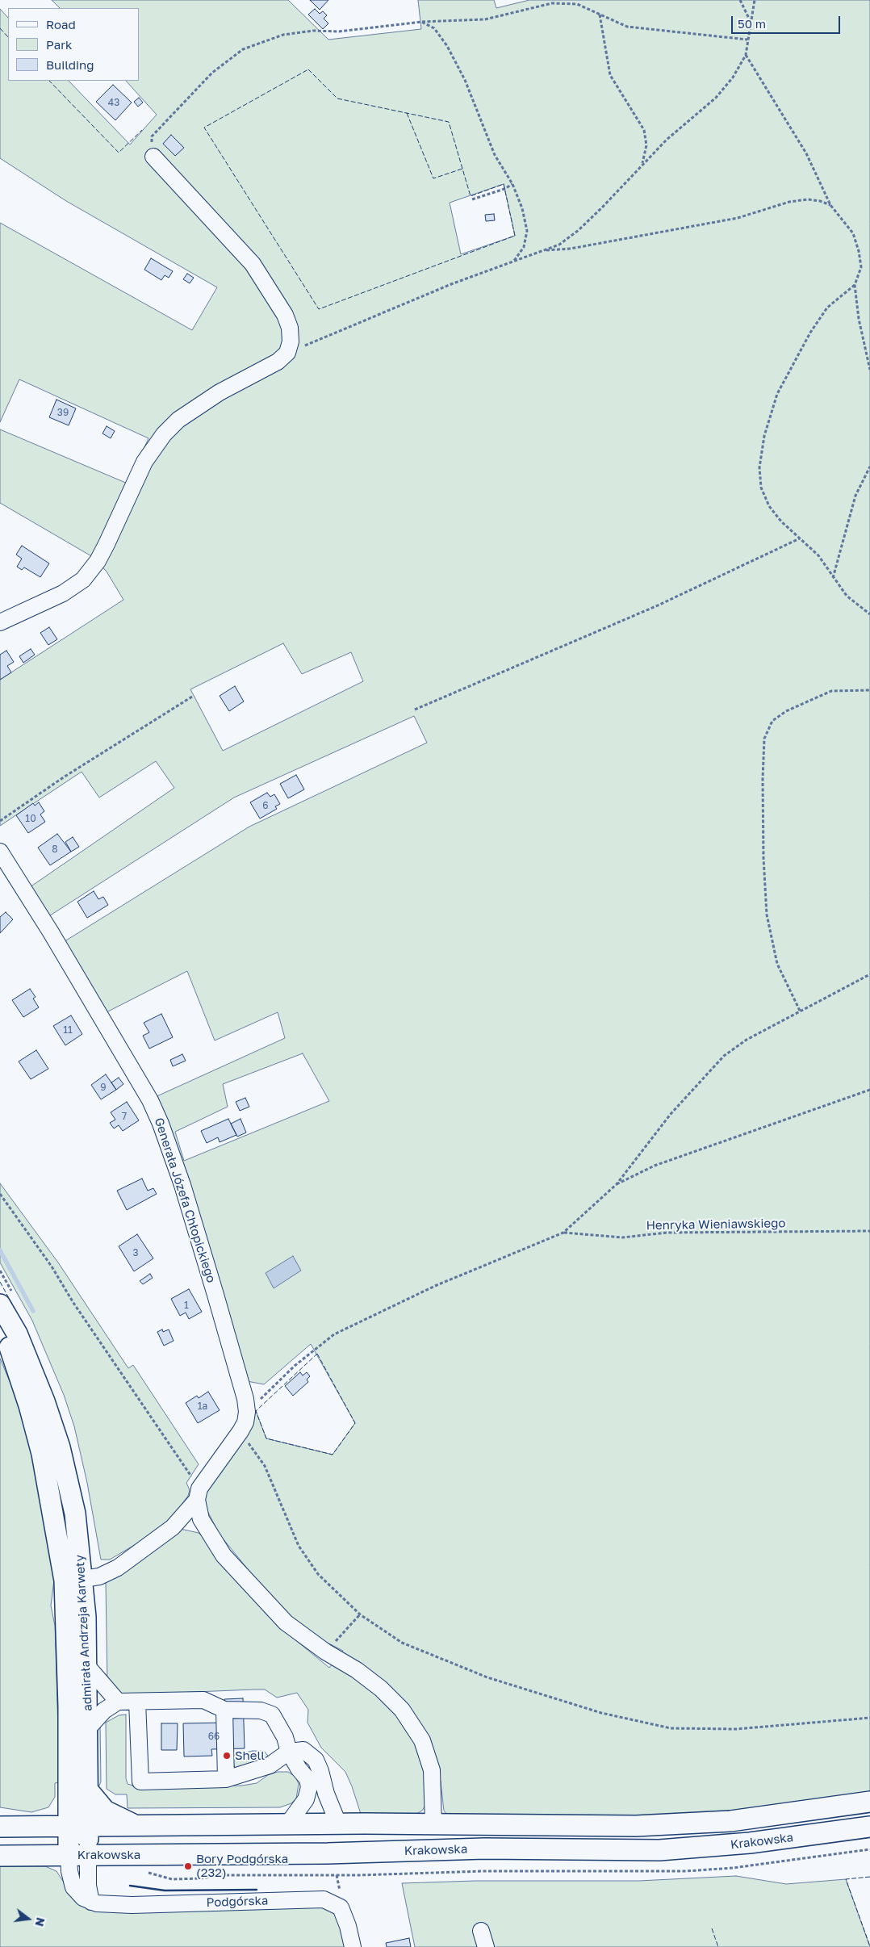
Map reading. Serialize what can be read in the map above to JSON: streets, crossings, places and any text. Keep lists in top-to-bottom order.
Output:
{
  "streets": {
    "main road": ["admirała Andrzeja Karwety", "Krakowska"],
    "street": ["Generała Józefa Chłopickiego", "Podgórska"],
    "path": ["Henryka Wieniawskiego"]
  },
  "crossings": [
    ["Generała Józefa Chłopickiego", "admirała Andrzeja Karwety"],
    ["admirała Andrzeja Karwety", "Krakowska"],
    ["admirała Andrzeja Karwety", "Podgórska"],
    ["Krakowska", "Podgórska"]
  ],
  "places": ["Shell", "Bory Podgórska (232)"],
  "house_numbers": [
    "43",
    "39",
    "6",
    "10",
    "8",
    "11",
    "9",
    "7",
    "3",
    "1",
    "1a",
    "66"
  ],
  "legend": ["Road", "Park", "Building"],
  "scale_bar": "50 m",
  "north": "right"
}
